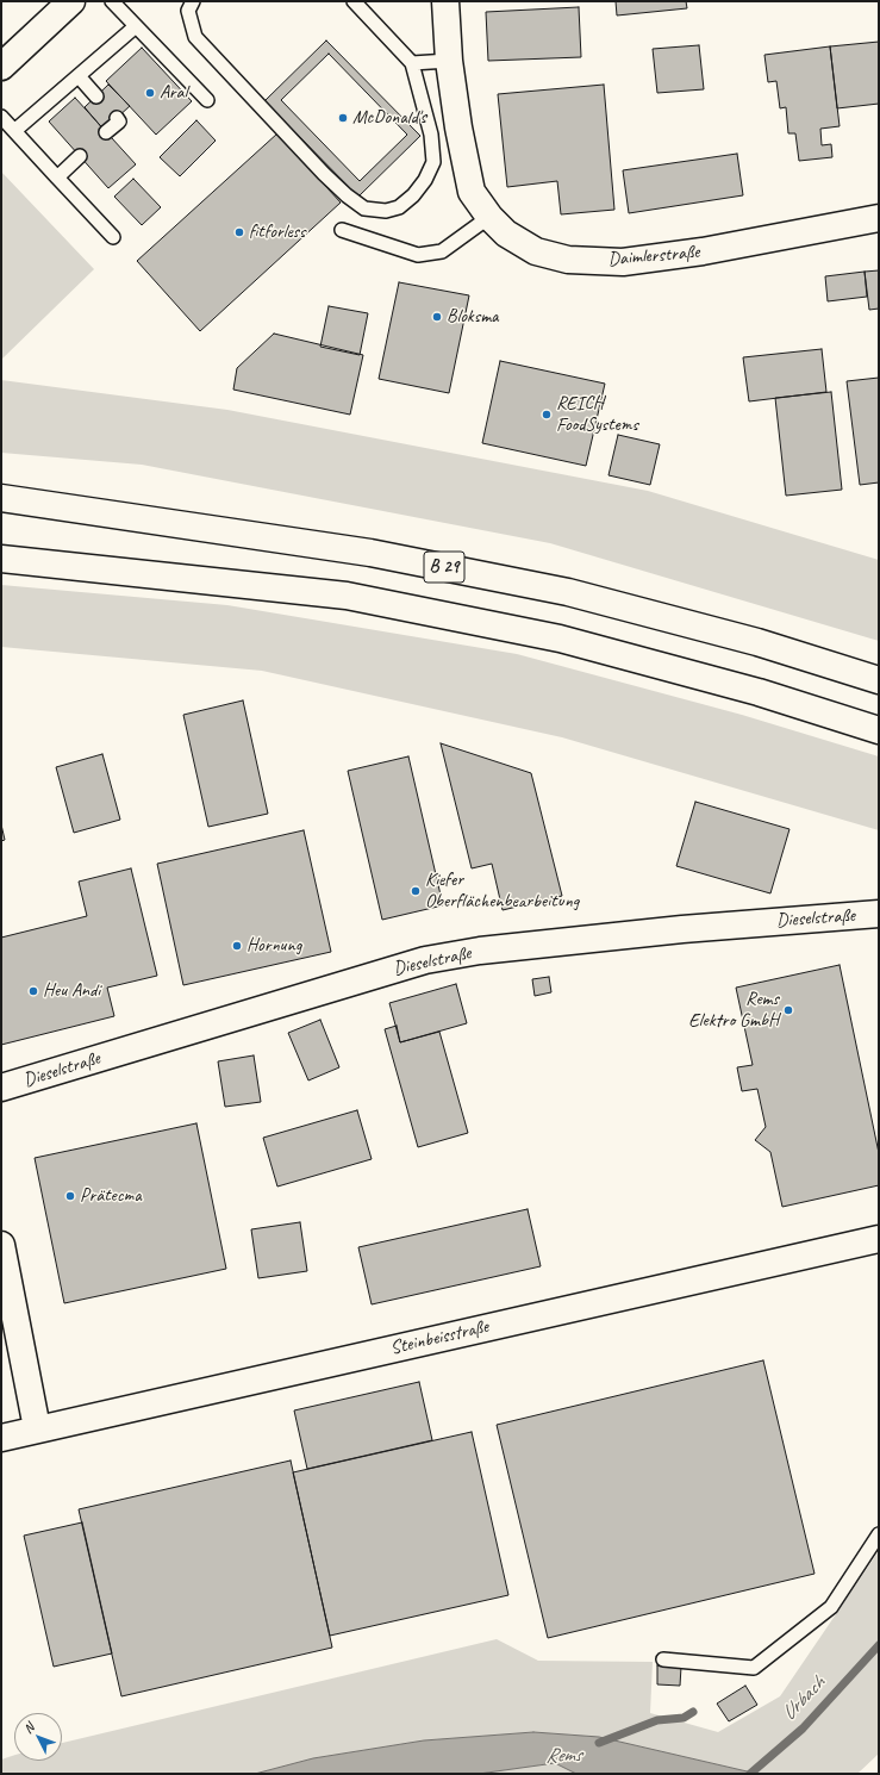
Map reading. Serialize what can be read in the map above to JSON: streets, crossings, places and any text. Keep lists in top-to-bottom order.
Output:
{
  "streets": {
    "main road": [
      "Daimlerstraße",
      "B 29",
      "Dieselstraße",
      "Steinbeisstraße"
    ]
  },
  "water": ["Urbach", "Rems"],
  "places": [
    "Aral",
    "McDonald's",
    "fitforless",
    "Bloksma",
    "REICH FoodSystems",
    "Kiefer Oberflächenbearbeitung",
    "Hornung",
    "Heu Andi",
    "Rems Elektro GmbH",
    "Prätecma"
  ],
  "north": "top left"
}
